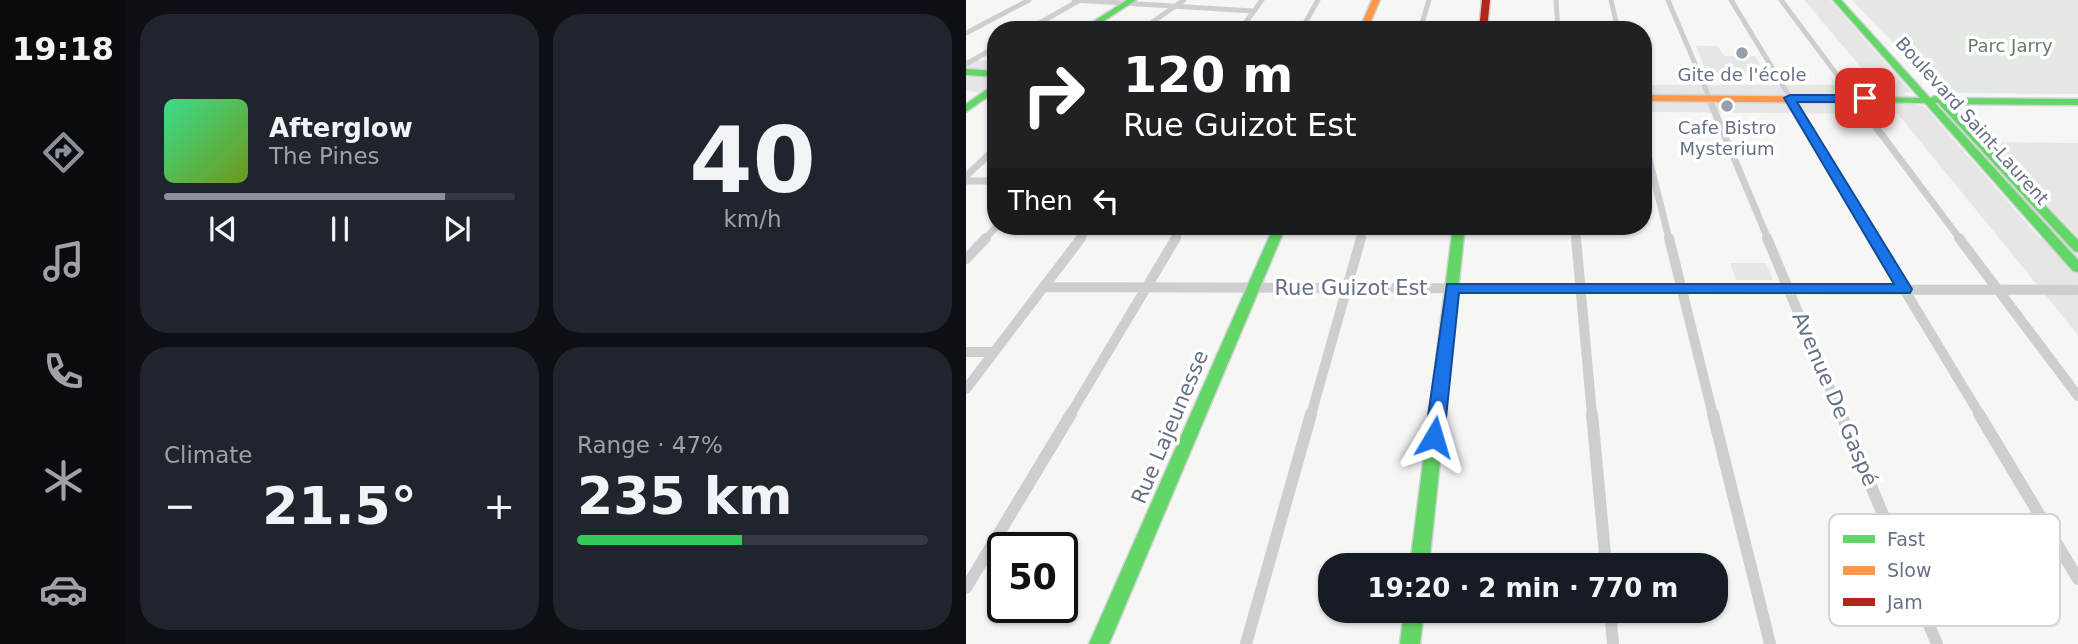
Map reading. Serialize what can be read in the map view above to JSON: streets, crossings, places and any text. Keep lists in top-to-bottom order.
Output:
{
  "streets": {
    "main road": ["Boulevard Saint-Laurent", "Rue Lajeunesse"],
    "street": ["Rue Guizot Est", "Avenue De Gaspé"]
  },
  "crossings": [
    ["Rue Guizot Est", "Avenue De Gaspé"],
    ["Rue Guizot Est", "Rue Lajeunesse"]
  ],
  "parks": ["Parc Jarry"],
  "places": ["Gite de l'école", "Cafe Bistro Mysterium"],
  "legend": ["Fast", "Slow", "Jam"],
  "page": {
    "tabs": "19:18",
    "tile": [
      ["40", "km/h"],
      "Climate",
      ["Range · 47%", "235 km"]
    ],
    "turn": ["120 m", "Rue Guizot Est"],
    "song": ["Afterglow", "The Pines"],
    "then": "Then",
    "heat": ["−", "21.5°", "+"],
    "limit": "50",
    "trip": "19:20 · 2 min · 770 m"
  }
}
